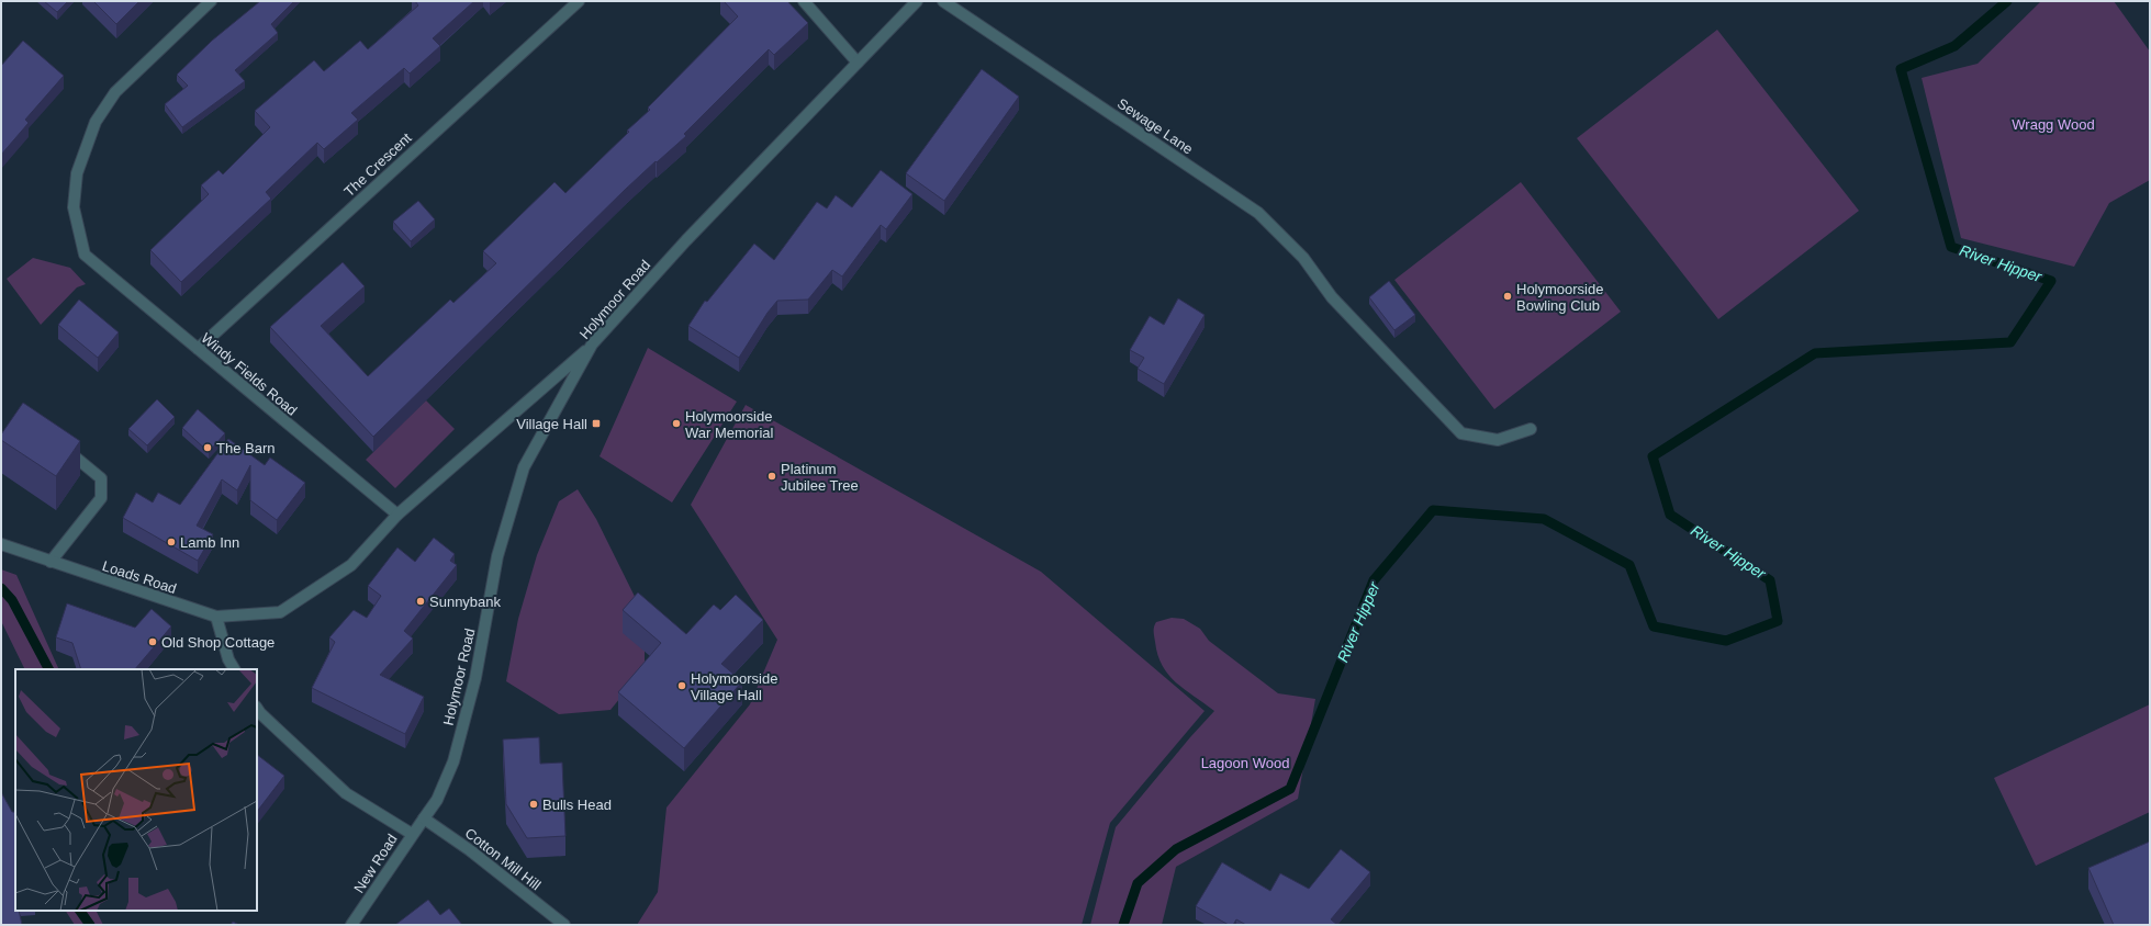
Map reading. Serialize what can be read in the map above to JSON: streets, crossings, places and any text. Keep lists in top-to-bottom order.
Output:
{
  "streets": {
    "street": [
      "Sewage Lane",
      "The Crescent",
      "Holymoor Road",
      "Windy Fields Road",
      "Loads Road",
      "Cotton Mill Hill",
      "New Road"
    ]
  },
  "crossings": [
    ["The Crescent", "Windy Fields Road"],
    ["Holymoor Road", "Cotton Mill Hill"],
    ["Holymoor Road", "New Road"],
    ["Cotton Mill Hill", "New Road"]
  ],
  "water": ["River Hipper"],
  "parks": ["Wragg Wood", "Lagoon Wood"],
  "places": {
    "other": [
      "Holymoorside Bowling Club",
      "Holymoorside War Memorial",
      "The Barn",
      "Platinum Jubilee Tree",
      "Lamb Inn",
      "Sunnybank",
      "Old Shop Cottage",
      "Holymoorside Village Hall",
      "Bulls Head"
    ],
    "transit": ["Village Hall"]
  }
}
